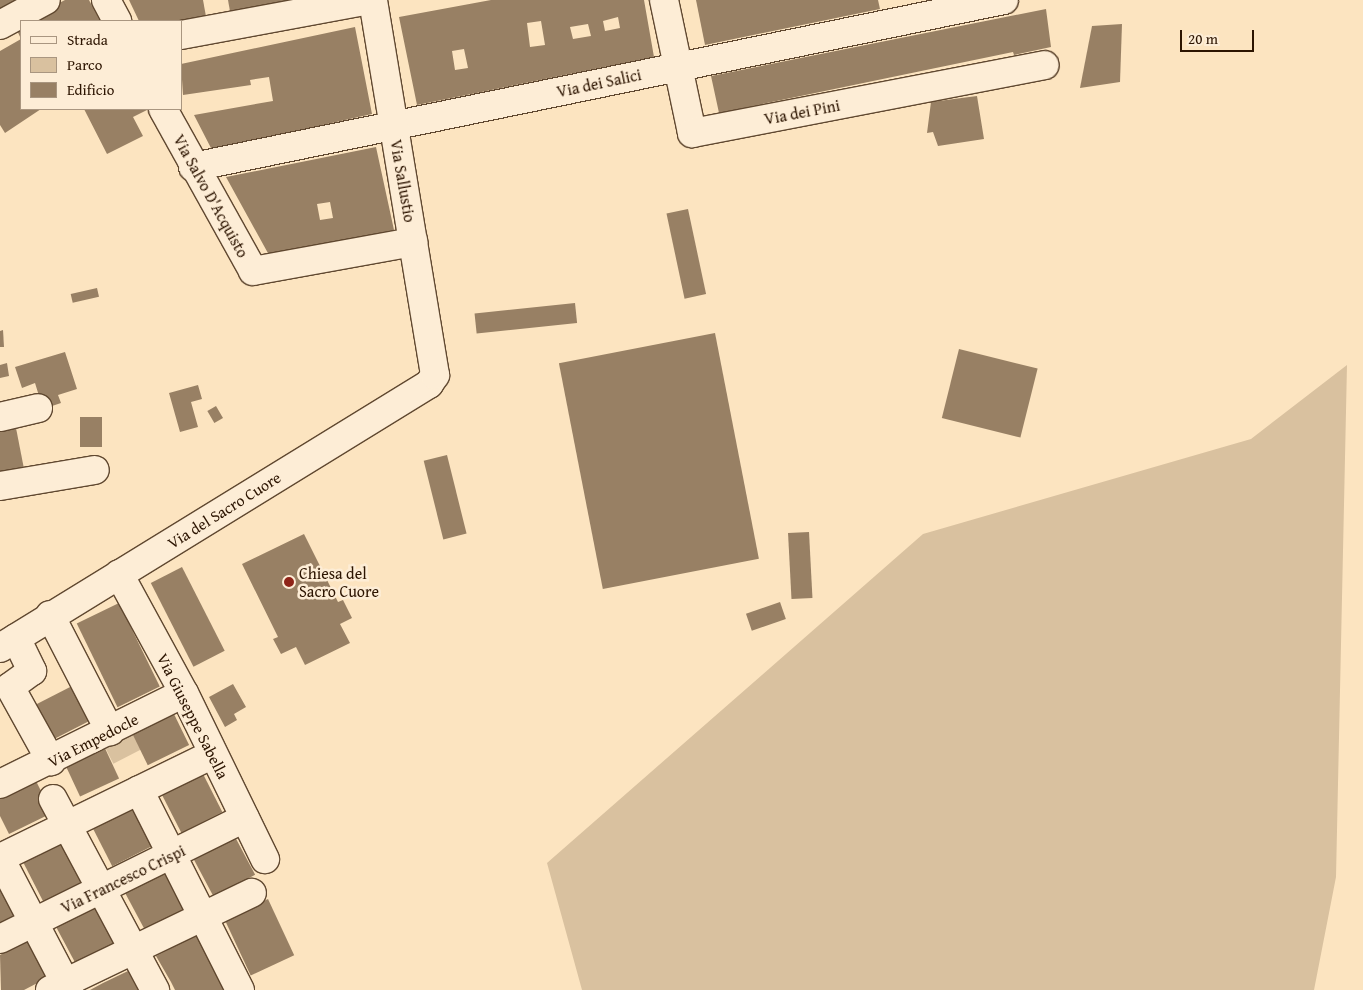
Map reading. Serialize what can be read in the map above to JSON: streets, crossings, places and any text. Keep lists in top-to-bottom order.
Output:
{
  "streets": {
    "street": [
      "Via dei Salici",
      "Via dei Pini",
      "Via Sallustio",
      "Via Salvo D'Acquisto",
      "Via del Sacro Cuore",
      "Via Giuseppe Sabella",
      "Via Empedocle",
      "Via Francesco Crispi"
    ]
  },
  "crossings": [
    ["Via dei Salici", "Via dei Pini"],
    ["Via dei Salici", "Via Sallustio"],
    ["Via dei Salici", "Via Salvo D'Acquisto"],
    ["Via Sallustio", "Via Salvo D'Acquisto"],
    ["Via Sallustio", "Via del Sacro Cuore"],
    ["Via del Sacro Cuore", "Via Giuseppe Sabella"],
    ["Via Giuseppe Sabella", "Via Empedocle"],
    ["Via Giuseppe Sabella", "Via Francesco Crispi"]
  ],
  "places": ["Chiesa del Sacro Cuore"],
  "legend": ["Strada", "Parco", "Edificio"],
  "scale_bar": "20 m"
}
